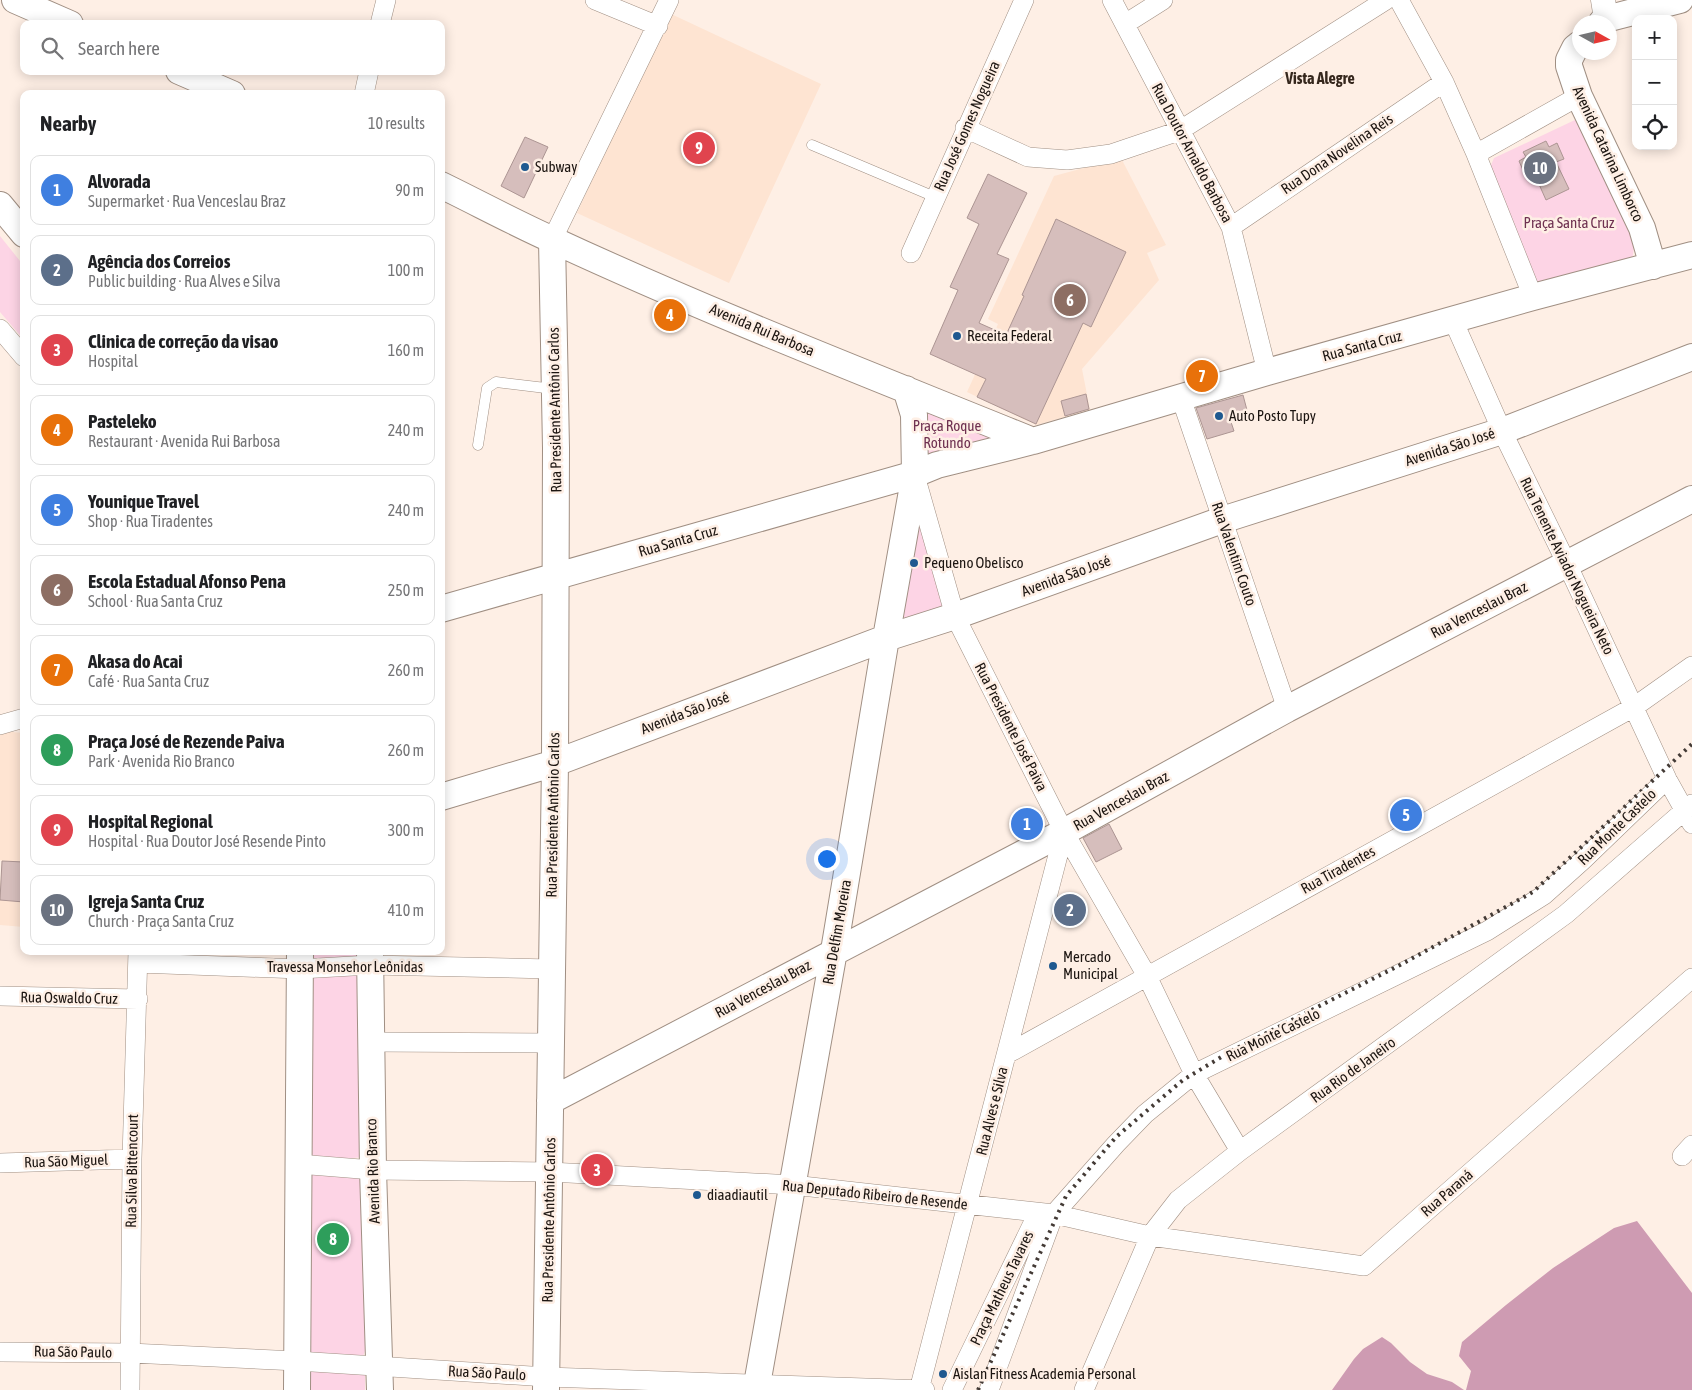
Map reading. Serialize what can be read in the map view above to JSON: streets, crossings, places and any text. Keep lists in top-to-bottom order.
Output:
{
  "streets": {
    "main road": [
      "Avenida Catarina Limborco",
      "Avenida Rui Barbosa",
      "Rua Santa Cruz",
      "Rua Presidente Antônio Carlos",
      "Avenida São José",
      "Rua Venceslau Braz",
      "Rua Delfim Moreira",
      "Avenida Rio Branco"
    ],
    "street": [
      "Rua José Gomes Nogueira",
      "Rua Doutor Arnaldo Barbosa",
      "Rua Dona Novelina Reis",
      "Rua Valentim Couto",
      "Rua Tenente Aviador Nogueira Neto",
      "Rua Presidente José Paiva",
      "Rua Monte Castelo",
      "Rua Tiradentes",
      "Travessa Monsehor Leônidas",
      "Rua Oswaldo Cruz",
      "Rua Rio de Janeiro",
      "Rua Alves e Silva",
      "Rua São Miguel",
      "Rua Silva Bittencourt",
      "Rua Paraná",
      "Rua Deputado Ribeiro de Resende",
      "Praça Matheus Tavares",
      "Rua São Paulo"
    ]
  },
  "crossings": [
    ["Rua Doutor Arnaldo Barbosa", "Rua Dona Novelina Reis"],
    ["Rua Doutor Arnaldo Barbosa", "Rua Santa Cruz"],
    ["Avenida Catarina Limborco", "Rua Santa Cruz"],
    ["Avenida Rui Barbosa", "Rua Santa Cruz"],
    ["Avenida Rui Barbosa", "Rua Presidente Antônio Carlos"],
    ["Rua Santa Cruz", "Rua Presidente Antônio Carlos"],
    ["Rua Santa Cruz", "Rua Valentim Couto"],
    ["Rua Santa Cruz", "Rua Tenente Aviador Nogueira Neto"],
    ["Rua Santa Cruz", "Rua Presidente José Paiva"],
    ["Rua Santa Cruz", "Rua Delfim Moreira"],
    ["Rua Presidente Antônio Carlos", "Avenida São José"],
    ["Rua Presidente Antônio Carlos", "Rua Venceslau Braz"],
    ["Rua Presidente Antônio Carlos", "Travessa Monsehor Leônidas"],
    ["Rua Presidente Antônio Carlos", "Rua Deputado Ribeiro de Resende"],
    ["Rua Presidente Antônio Carlos", "Rua São Paulo"],
    ["Avenida São José", "Rua Valentim Couto"],
    ["Avenida São José", "Rua Tenente Aviador Nogueira Neto"],
    ["Avenida São José", "Rua Presidente José Paiva"],
    ["Avenida São José", "Rua Delfim Moreira"],
    ["Rua Valentim Couto", "Rua Venceslau Braz"],
    ["Rua Tenente Aviador Nogueira Neto", "Rua Venceslau Braz"],
    ["Rua Tenente Aviador Nogueira Neto", "Rua Monte Castelo"],
    ["Rua Tenente Aviador Nogueira Neto", "Rua Tiradentes"],
    ["Rua Tenente Aviador Nogueira Neto", "Rua Rio de Janeiro"],
    ["Rua Venceslau Braz", "Rua Presidente José Paiva"],
    ["Rua Venceslau Braz", "Rua Delfim Moreira"],
    ["Rua Venceslau Braz", "Rua Alves e Silva"],
    ["Rua Presidente José Paiva", "Rua Monte Castelo"],
    ["Rua Presidente José Paiva", "Rua Tiradentes"],
    ["Rua Presidente José Paiva", "Rua Delfim Moreira"],
    ["Rua Presidente José Paiva", "Rua Rio de Janeiro"],
    ["Rua Presidente José Paiva", "Rua Alves e Silva"],
    ["Rua Monte Castelo", "Rua Deputado Ribeiro de Resende"],
    ["Rua Monte Castelo", "Praça Matheus Tavares"],
    ["Rua Tiradentes", "Rua Alves e Silva"],
    ["Rua Delfim Moreira", "Rua Deputado Ribeiro de Resende"],
    ["Rua Delfim Moreira", "Rua São Paulo"],
    ["Travessa Monsehor Leônidas", "Rua Silva Bittencourt"],
    ["Travessa Monsehor Leônidas", "Avenida Rio Branco"],
    ["Rua Oswaldo Cruz", "Rua Silva Bittencourt"],
    ["Rua Rio de Janeiro", "Rua Paraná"],
    ["Rua Rio de Janeiro", "Rua Deputado Ribeiro de Resende"],
    ["Rua Alves e Silva", "Rua Deputado Ribeiro de Resende"],
    ["Rua Alves e Silva", "Rua São Paulo"],
    ["Rua São Miguel", "Rua Silva Bittencourt"],
    ["Rua Silva Bittencourt", "Rua São Paulo"],
    ["Avenida Rio Branco", "Rua Deputado Ribeiro de Resende"],
    ["Avenida Rio Branco", "Rua São Paulo"],
    ["Rua Paraná", "Rua Deputado Ribeiro de Resende"],
    ["Rua Deputado Ribeiro de Resende", "Praça Matheus Tavares"]
  ],
  "districts": ["Vista Alegre"],
  "parks": ["Praça Santa Cruz", "Praça Roque Rotundo"],
  "places": [
    "Subway",
    "Receita Federal",
    "Auto Posto Tupy",
    "Pequeno Obelisco",
    "Mercado Municipal",
    "diaadiautil",
    "Aislan Fitness Academia Personal"
  ],
  "north": "right",
  "page": {
    "map_buttons": ["+", "−"],
    "search": "Search here",
    "heading": ["Nearby", "10 results"],
    "pins": [
      "9",
      "10",
      "6",
      "4",
      "7",
      "5",
      "1",
      "2",
      "3",
      "8"
    ],
    "list": [
      {
        "mark": "1",
        "name": "Alvorada",
        "note": "Supermarket · Rua Venceslau Braz",
        "value": "90 m"
      },
      {
        "mark": "2",
        "name": "Agência dos Correios",
        "note": "Public building · Rua Alves e Silva",
        "value": "100 m"
      },
      {
        "mark": "3",
        "name": "Clinica de correção da visao",
        "note": "Hospital",
        "value": "160 m"
      },
      {
        "mark": "4",
        "name": "Pasteleko",
        "note": "Restaurant · Avenida Rui Barbosa",
        "value": "240 m"
      },
      {
        "mark": "5",
        "name": "Younique Travel",
        "note": "Shop · Rua Tiradentes",
        "value": "240 m"
      },
      {
        "mark": "6",
        "name": "Escola Estadual Afonso Pena",
        "note": "School · Rua Santa Cruz",
        "value": "250 m"
      },
      {
        "mark": "7",
        "name": "Akasa do Acai",
        "note": "Café · Rua Santa Cruz",
        "value": "260 m"
      },
      {
        "mark": "8",
        "name": "Praça José de Rezende Paiva",
        "note": "Park · Avenida Rio Branco",
        "value": "260 m"
      },
      {
        "mark": "9",
        "name": "Hospital Regional",
        "note": "Hospital · Rua Doutor José Resende Pinto",
        "value": "300 m"
      },
      {
        "mark": "10",
        "name": "Igreja Santa Cruz",
        "note": "Church · Praça Santa Cruz",
        "value": "410 m"
      }
    ]
  }
}
